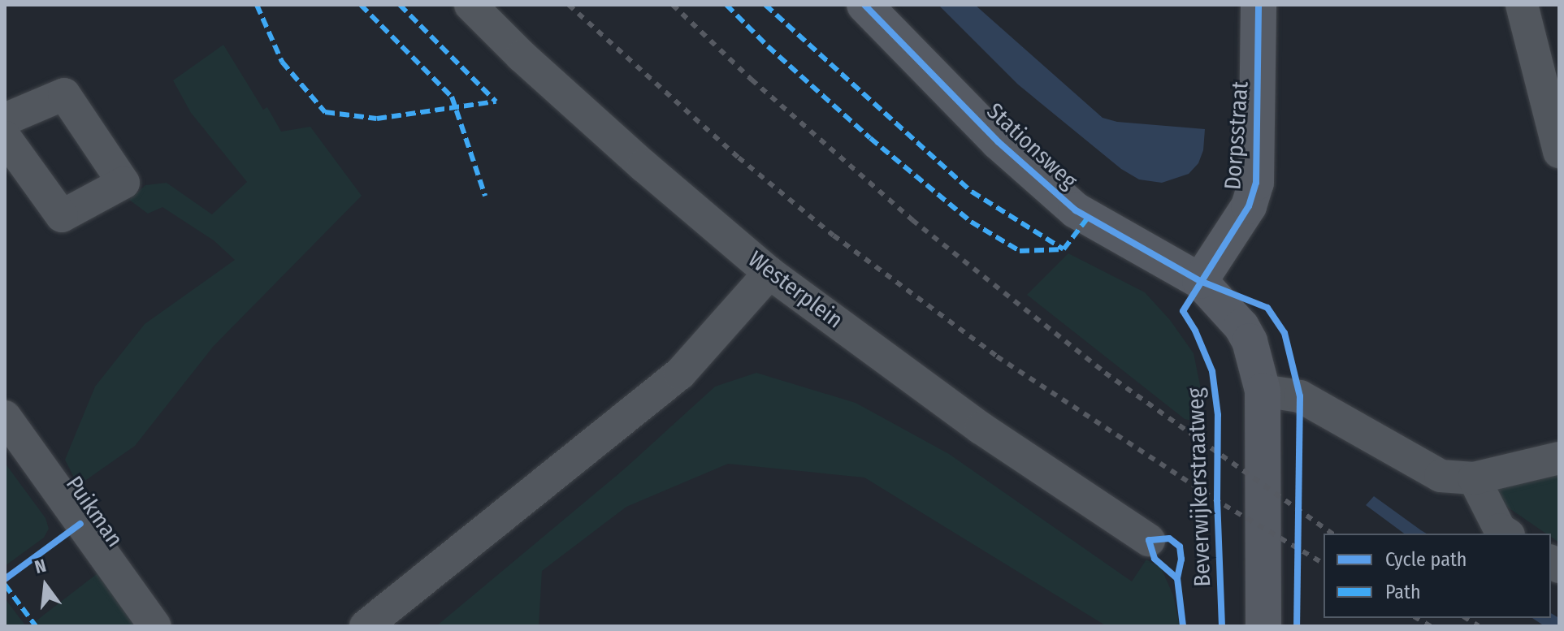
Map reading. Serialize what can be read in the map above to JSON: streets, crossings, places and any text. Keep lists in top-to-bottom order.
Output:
{
  "streets": {
    "main road": ["Dorpsstraat", "Stationsweg"],
    "street": ["Westerplein", "Puikman"],
    "cycle path": ["Beverwijkerstraatweg"]
  },
  "crossings": [
    ["Dorpsstraat", "Stationsweg"]
  ],
  "legend": ["Cycle path", "Path"],
  "north": "top"
}
